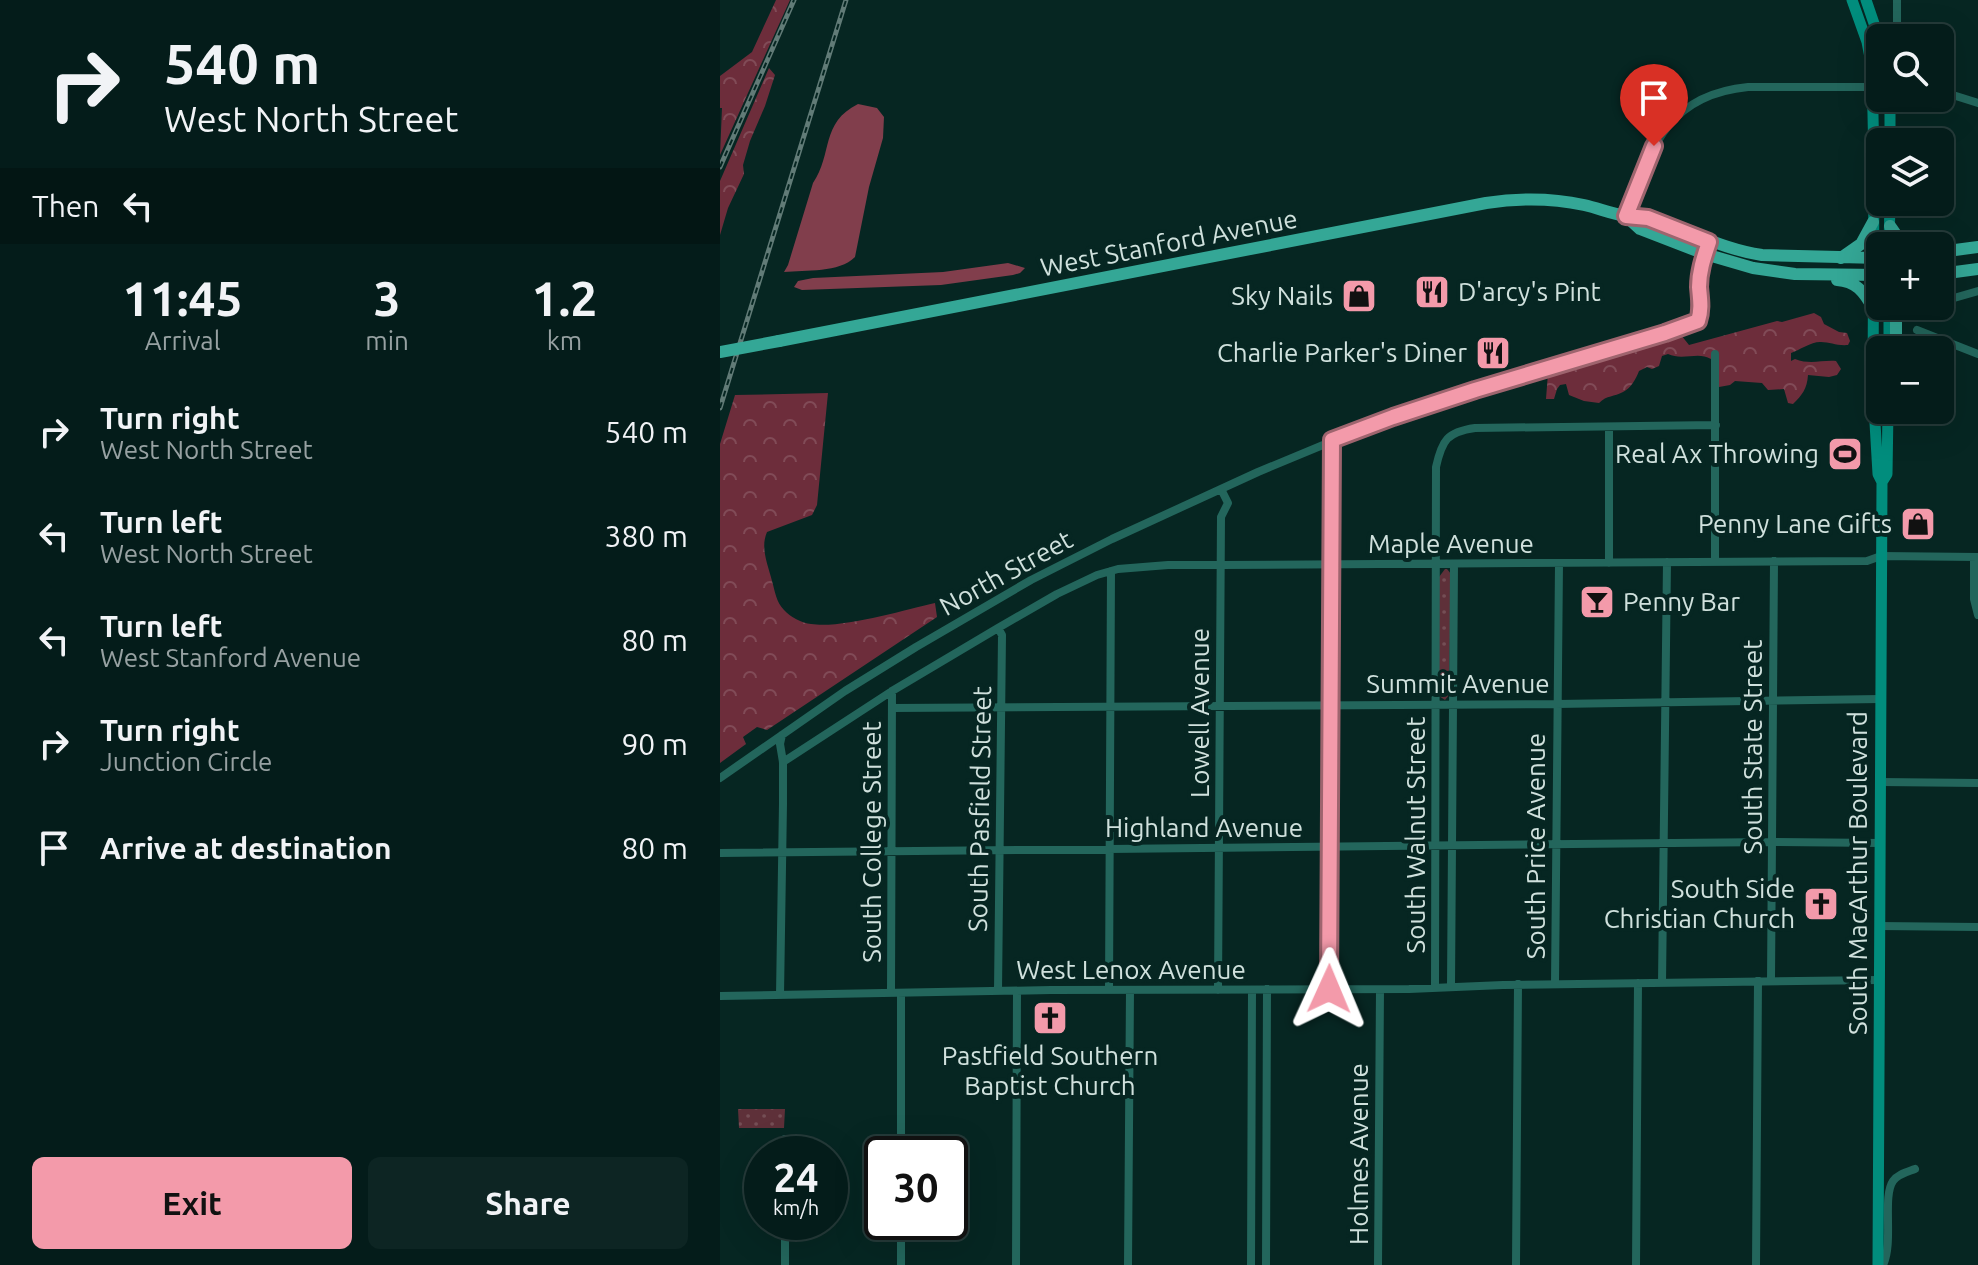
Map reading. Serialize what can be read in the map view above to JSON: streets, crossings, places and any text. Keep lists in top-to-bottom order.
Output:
{
  "streets": {
    "main road": ["West Stanford Avenue", "South MacArthur Boulevard"],
    "street": [
      "Maple Avenue",
      "North Street",
      "Summit Avenue",
      "Lowell Avenue",
      "South State Street",
      "South Pasfield Street",
      "Highland Avenue",
      "South Walnut Street",
      "South College Street",
      "South Price Avenue",
      "West Lenox Avenue",
      "Holmes Avenue"
    ]
  },
  "crossings": [
    ["West Stanford Avenue", "North Street"],
    ["Maple Avenue", "Lowell Avenue"],
    ["Maple Avenue", "South State Street"],
    ["Maple Avenue", "South Pasfield Street"],
    ["Maple Avenue", "South Walnut Street"],
    ["Maple Avenue", "South College Street"],
    ["Maple Avenue", "South Price Avenue"],
    ["Maple Avenue", "South MacArthur Boulevard"],
    ["North Street", "Lowell Avenue"],
    ["Summit Avenue", "Lowell Avenue"],
    ["Summit Avenue", "South State Street"],
    ["Summit Avenue", "South Pasfield Street"],
    ["Summit Avenue", "South Walnut Street"],
    ["Summit Avenue", "South College Street"],
    ["Summit Avenue", "South Price Avenue"],
    ["Summit Avenue", "South MacArthur Boulevard"],
    ["Lowell Avenue", "Highland Avenue"],
    ["Lowell Avenue", "West Lenox Avenue"],
    ["South State Street", "Highland Avenue"],
    ["South State Street", "West Lenox Avenue"],
    ["South Pasfield Street", "Highland Avenue"],
    ["South Pasfield Street", "West Lenox Avenue"],
    ["Highland Avenue", "South Walnut Street"],
    ["Highland Avenue", "South College Street"],
    ["Highland Avenue", "South Price Avenue"],
    ["Highland Avenue", "South MacArthur Boulevard"],
    ["South Walnut Street", "West Lenox Avenue"],
    ["South College Street", "West Lenox Avenue"],
    ["South Price Avenue", "West Lenox Avenue"],
    ["South MacArthur Boulevard", "West Lenox Avenue"],
    ["West Lenox Avenue", "Holmes Avenue"]
  ],
  "places": {
    "restaurant": ["D'arcy's Pint", "Charlie Parker's Diner"],
    "shop": ["Sky Nails", "Penny Lane Gifts"],
    "sports": ["Real Ax Throwing"],
    "bar": ["Penny Bar"],
    "church": ["South Side Christian Church", "Pastfield Southern Baptist Church"]
  },
  "page": {
    "turn": ["540 m", "West North Street"],
    "map_buttons": ["+", "−"],
    "then": "Then",
    "eta": [
      "11:45",
      "Arrival",
      "3",
      "min",
      "1.2",
      "km"
    ],
    "list": [
      {
        "name": "Turn right",
        "note": "West North Street",
        "value": "540 m"
      },
      {
        "name": "Turn left",
        "note": "West North Street",
        "value": "380 m"
      },
      {
        "name": "Turn left",
        "note": "West Stanford Avenue",
        "value": "80 m"
      },
      {
        "name": "Turn right",
        "note": "Junction Circle",
        "value": "90 m"
      },
      {
        "name": "Arrive at destination",
        "value": "80 m"
      }
    ],
    "speed": "24 km/h",
    "limit": "30",
    "buttons": ["Exit", "Share"]
  }
}
